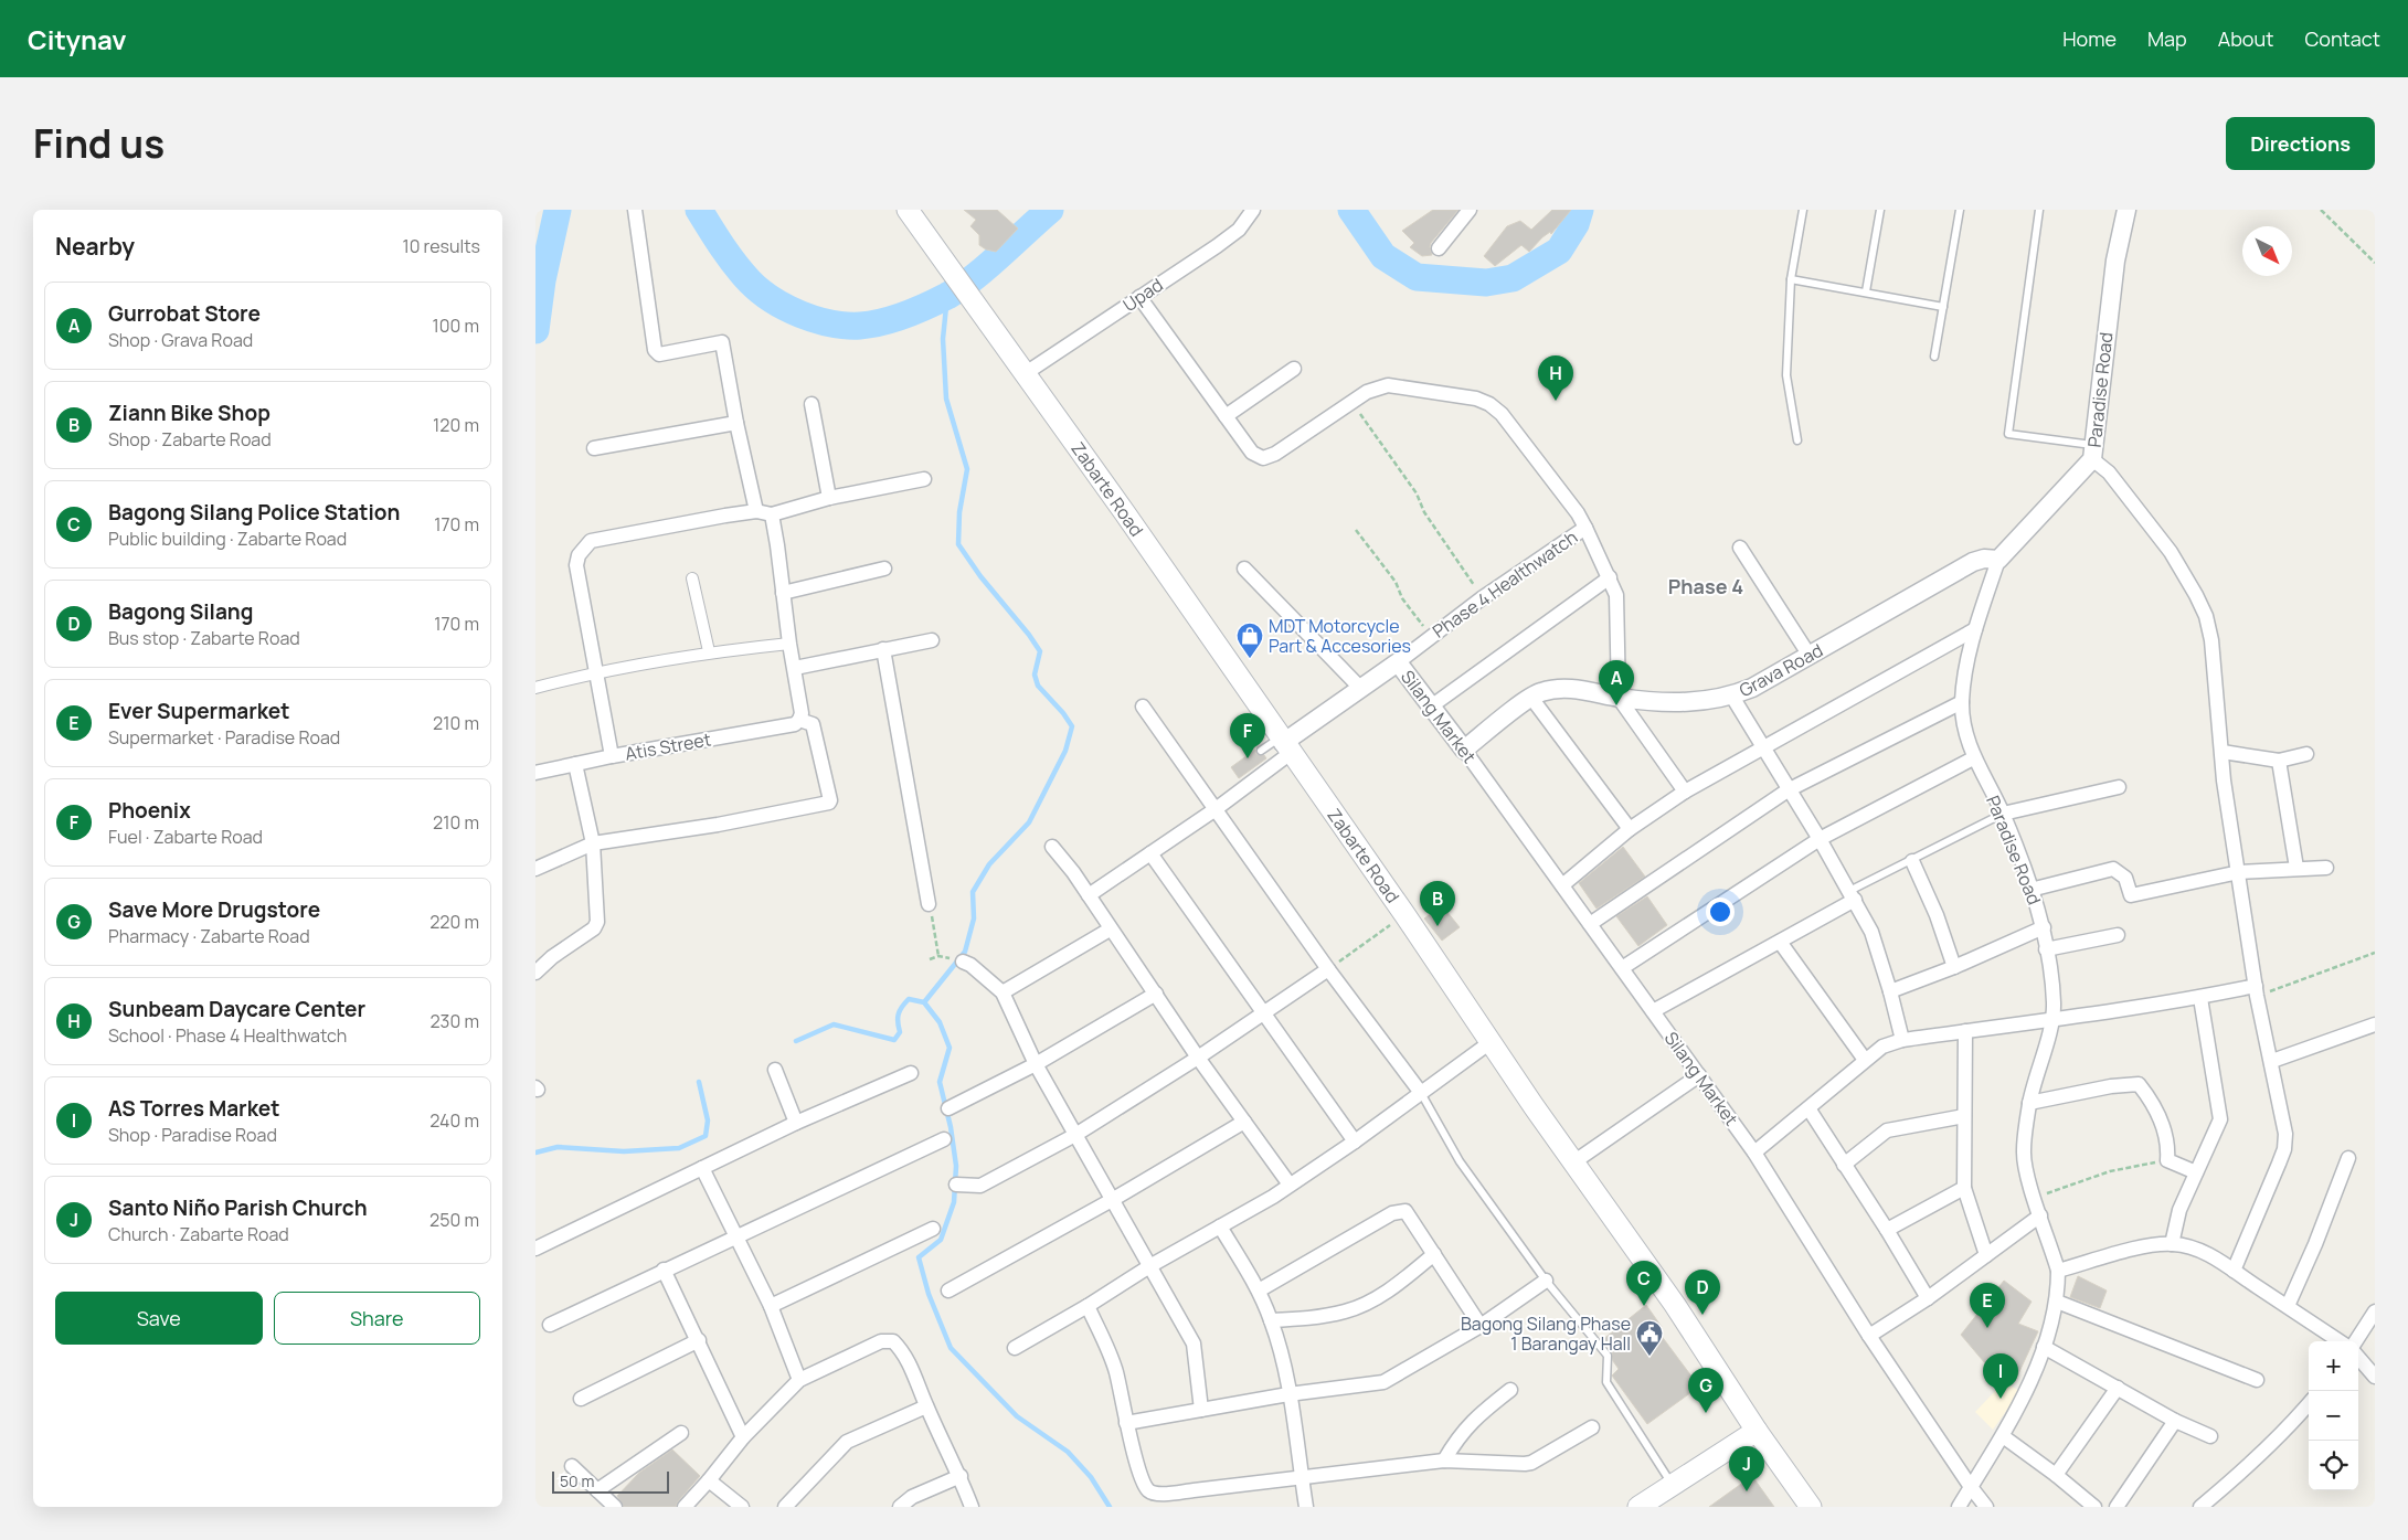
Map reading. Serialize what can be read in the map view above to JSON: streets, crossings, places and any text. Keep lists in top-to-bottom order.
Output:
{
  "streets": {
    "main road": ["Zabarte Road"],
    "street": [
      "Upad",
      "Paradise Road",
      "Phase 4 Healthwatch",
      "Grava Road",
      "Silang Market",
      "Atis Street"
    ]
  },
  "crossings": [
    ["Upad", "Zabarte Road"],
    ["Paradise Road", "Grava Road"],
    ["Paradise Road", "Silang Market"],
    ["Zabarte Road", "Phase 4 Healthwatch"],
    ["Phase 4 Healthwatch", "Silang Market"],
    ["Grava Road", "Silang Market"]
  ],
  "districts": ["Phase 4"],
  "places": {
    "shop": ["MDT Motorcycle Part & Accesories"],
    "public building": ["Bagong Silang Phase 1 Barangay Hall"]
  },
  "scale_bar": "50 m",
  "north": "bottom right",
  "page": {
    "header": "Citynav",
    "nav": [
      "Home",
      "Map",
      "About",
      "Contact"
    ],
    "title": "Find us",
    "buttons": [
      "Directions",
      ["Save", "Share"]
    ],
    "heading": ["Nearby", "10 results"],
    "list": [
      {
        "mark": "A",
        "name": "Gurrobat Store",
        "note": "Shop · Grava Road",
        "value": "100 m"
      },
      {
        "mark": "B",
        "name": "Ziann Bike Shop",
        "note": "Shop · Zabarte Road",
        "value": "120 m"
      },
      {
        "mark": "C",
        "name": "Bagong Silang Police Station",
        "note": "Public building · Zabarte Road",
        "value": "170 m"
      },
      {
        "mark": "D",
        "name": "Bagong Silang",
        "note": "Bus stop · Zabarte Road",
        "value": "170 m"
      },
      {
        "mark": "E",
        "name": "Ever Supermarket",
        "note": "Supermarket · Paradise Road",
        "value": "210 m"
      },
      {
        "mark": "F",
        "name": "Phoenix",
        "note": "Fuel · Zabarte Road",
        "value": "210 m"
      },
      {
        "mark": "G",
        "name": "Save More Drugstore",
        "note": "Pharmacy · Zabarte Road",
        "value": "220 m"
      },
      {
        "mark": "H",
        "name": "Sunbeam Daycare Center",
        "note": "School · Phase 4 Healthwatch",
        "value": "230 m"
      },
      {
        "mark": "I",
        "name": "AS Torres Market",
        "note": "Shop · Paradise Road",
        "value": "240 m"
      },
      {
        "mark": "J",
        "name": "Santo Niño Parish Church",
        "note": "Church · Zabarte Road",
        "value": "250 m"
      }
    ],
    "pins": [
      "H",
      "A",
      "F",
      "B",
      "C",
      "D",
      "E",
      "I",
      "G",
      "J"
    ],
    "map_buttons": ["+", "−"],
    "scale": "50 m"
  }
}
